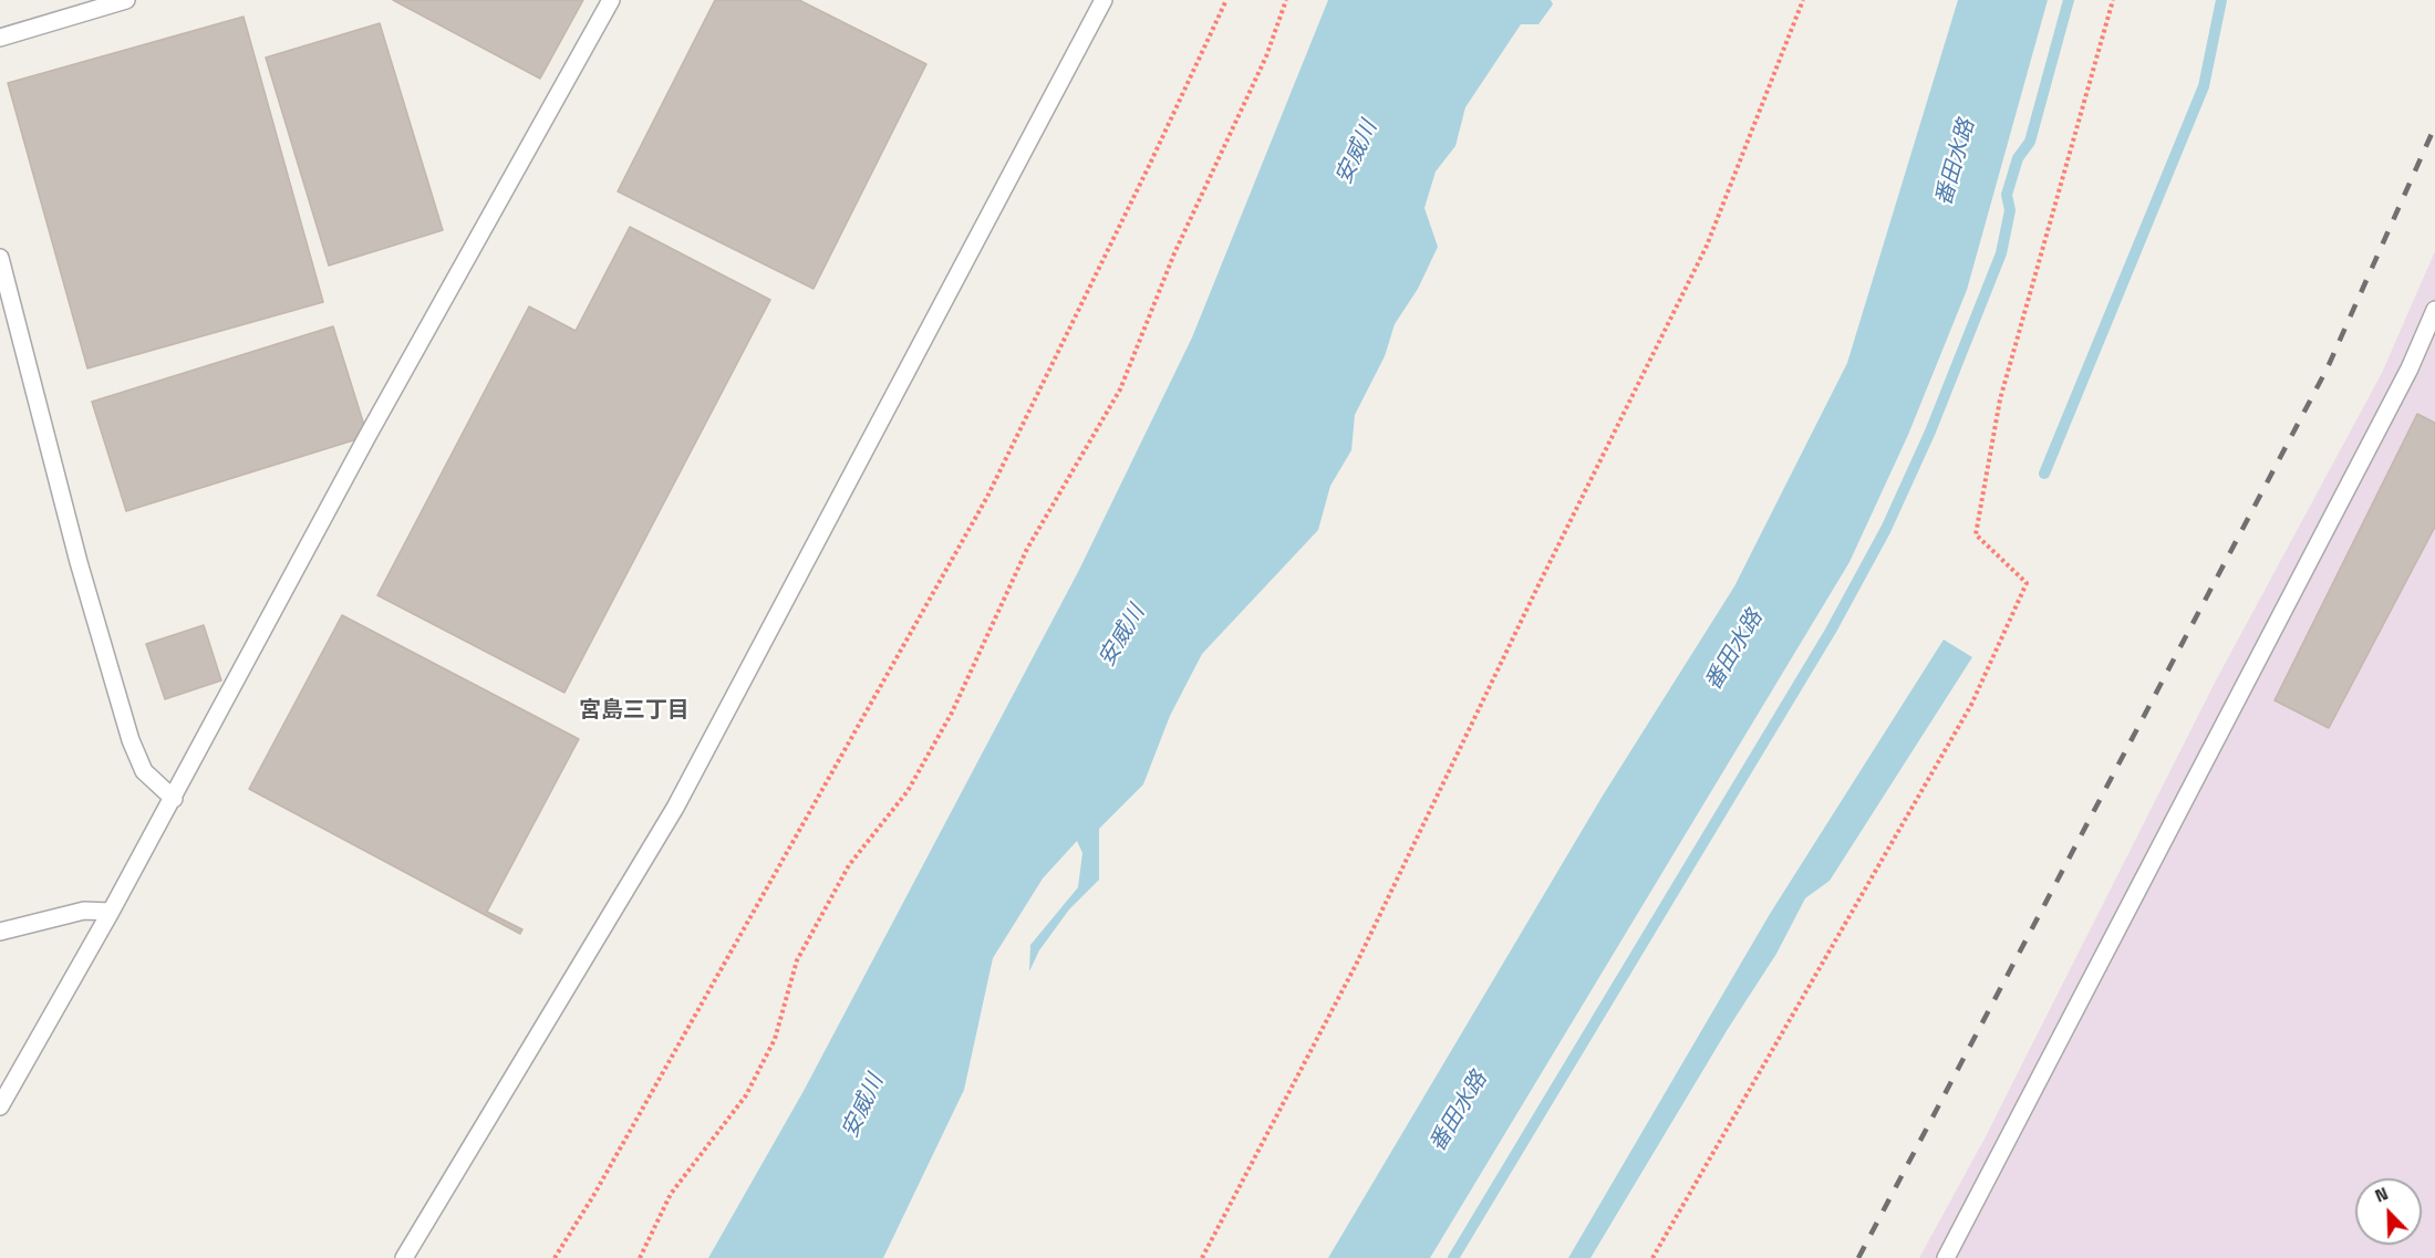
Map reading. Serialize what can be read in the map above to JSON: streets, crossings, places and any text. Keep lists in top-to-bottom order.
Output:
{
  "districts": ["宮島三丁目"],
  "water": ["安威川", "番田水路"],
  "north": "top left"
}
